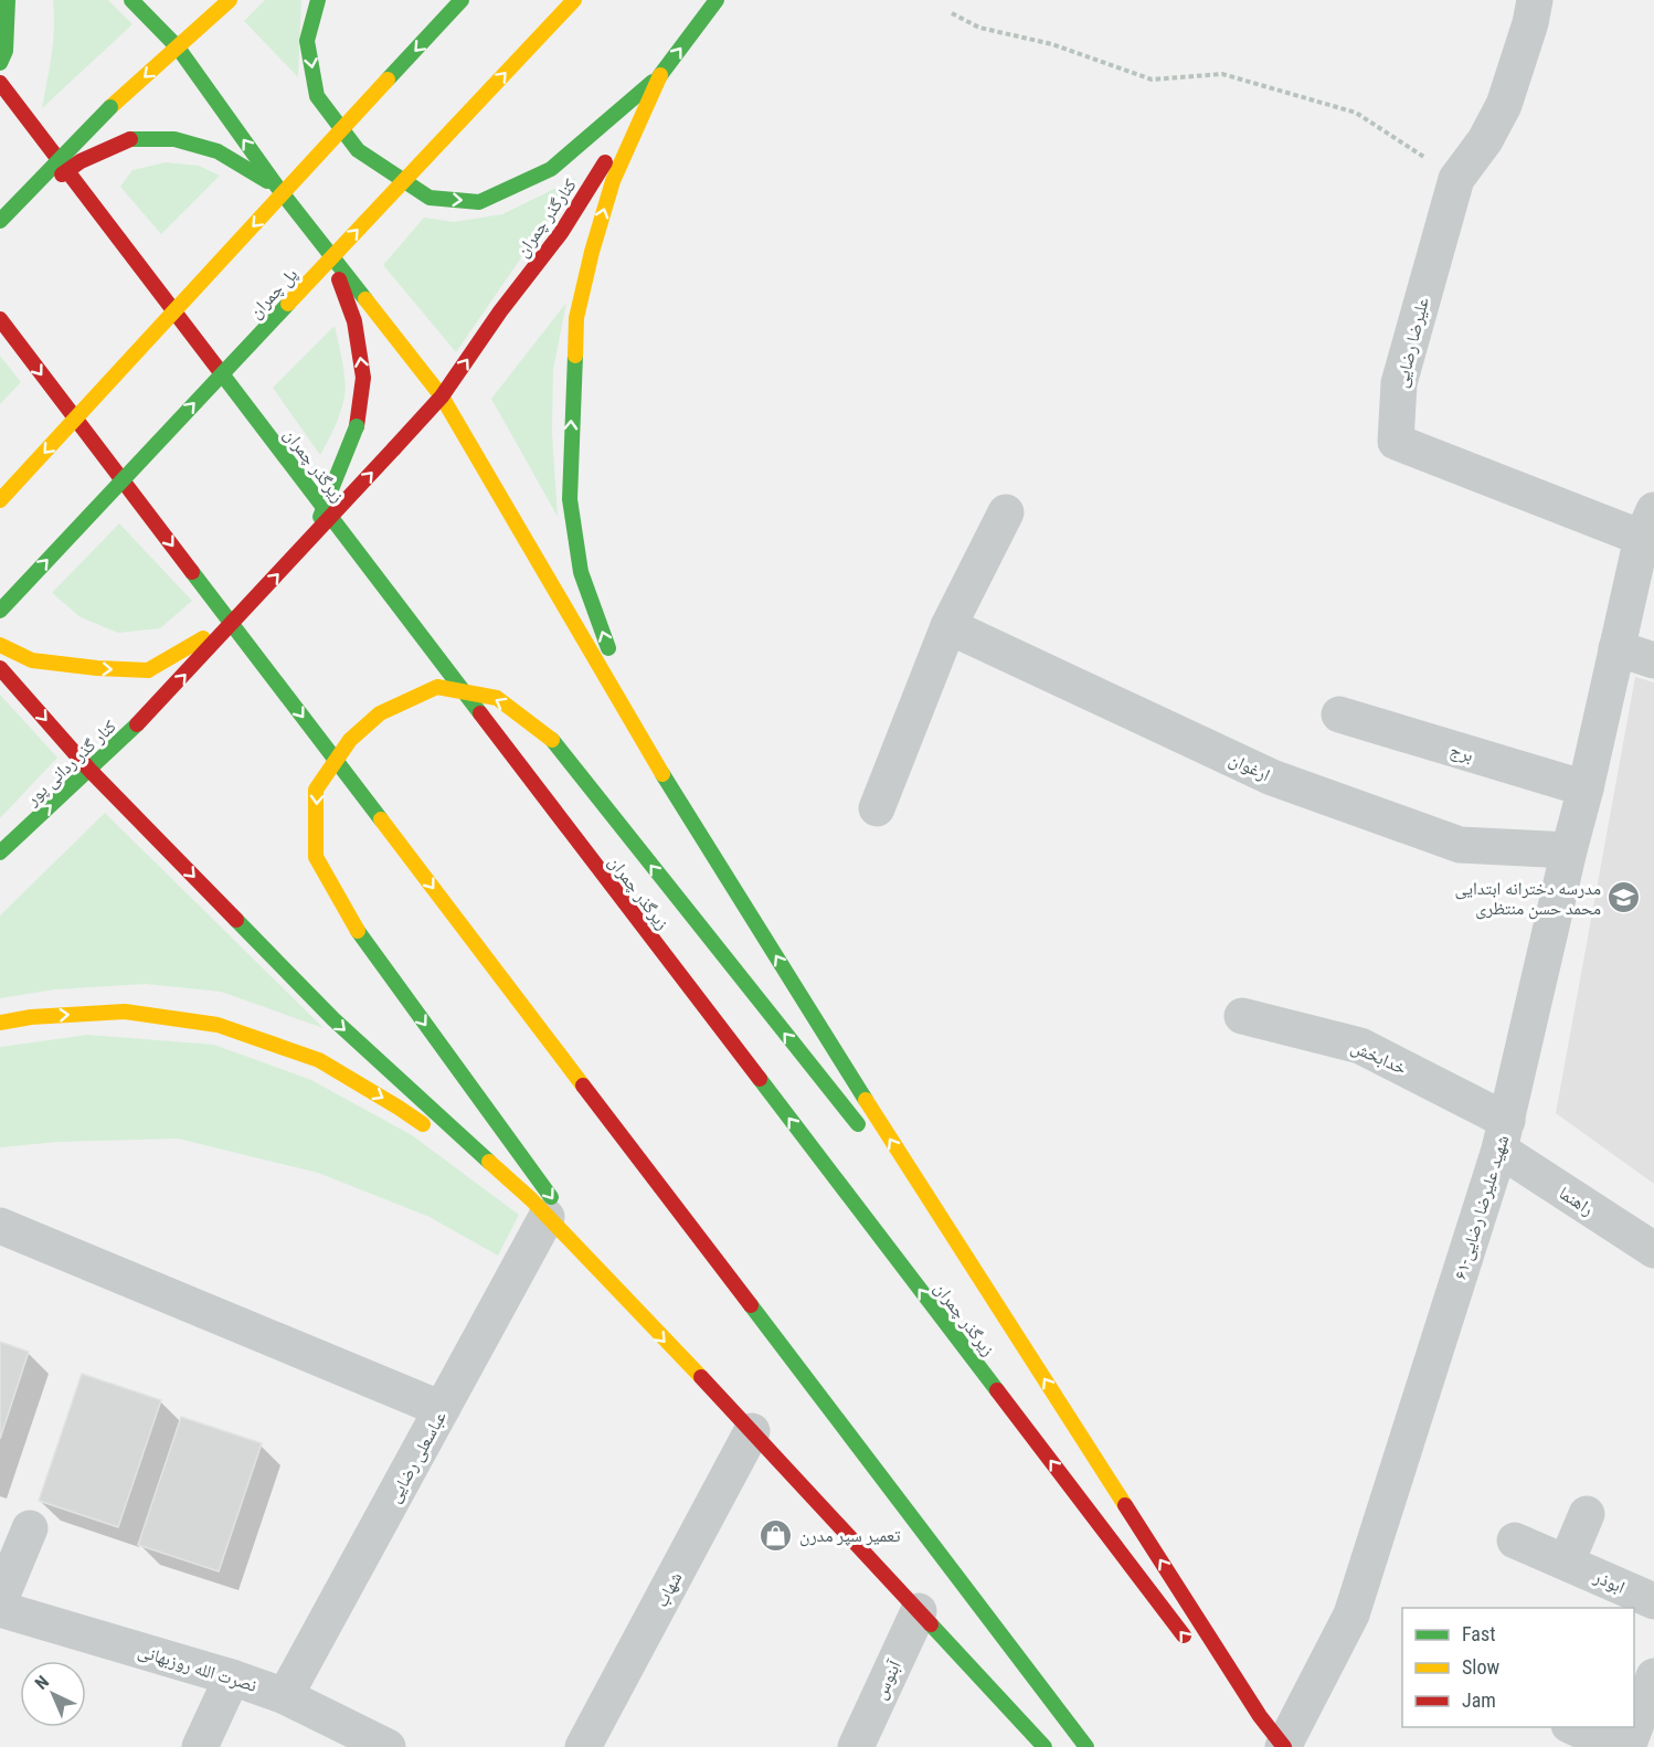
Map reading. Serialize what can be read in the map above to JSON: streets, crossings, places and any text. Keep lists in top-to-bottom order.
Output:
{
  "streets": {
    "main road": [
      "کنارگذر چمران",
      "پل چمران",
      "زیرگذر چمران",
      "کنار گذر ردانی پور"
    ],
    "street": [
      "علیرضا رضایی",
      "برج",
      "ارغوان",
      "خدابخش",
      "راهنما",
      "۶۱-شهید علیرضا رضایی",
      "عباسعلی رضایی",
      "ابوذر",
      "شهاب",
      "نصرت الله روزبهانی",
      "آبنوس"
    ]
  },
  "crossings": [
    ["کنارگذر چمران", "کنار گذر ردانی پور"],
    ["علیرضا رضایی", "۶۱-شهید علیرضا رضایی"],
    ["برج", "۶۱-شهید علیرضا رضایی"],
    ["ارغوان", "۶۱-شهید علیرضا رضایی"],
    ["خدابخش", "راهنما"],
    ["خدابخش", "۶۱-شهید علیرضا رضایی"],
    ["راهنما", "۶۱-شهید علیرضا رضایی"],
    ["عباسعلی رضایی", "نصرت الله روزبهانی"]
  ],
  "one_way": ["کنارگذر چمران", "کنار گذر ردانی پور"],
  "places": {
    "school or university": ["مدرسه دخترانه ابتدایی محمد حسن منتظری"],
    "shop": ["تعمیر سپر مدرن"]
  },
  "legend": ["Fast", "Slow", "Jam"],
  "north": "top left"
}
